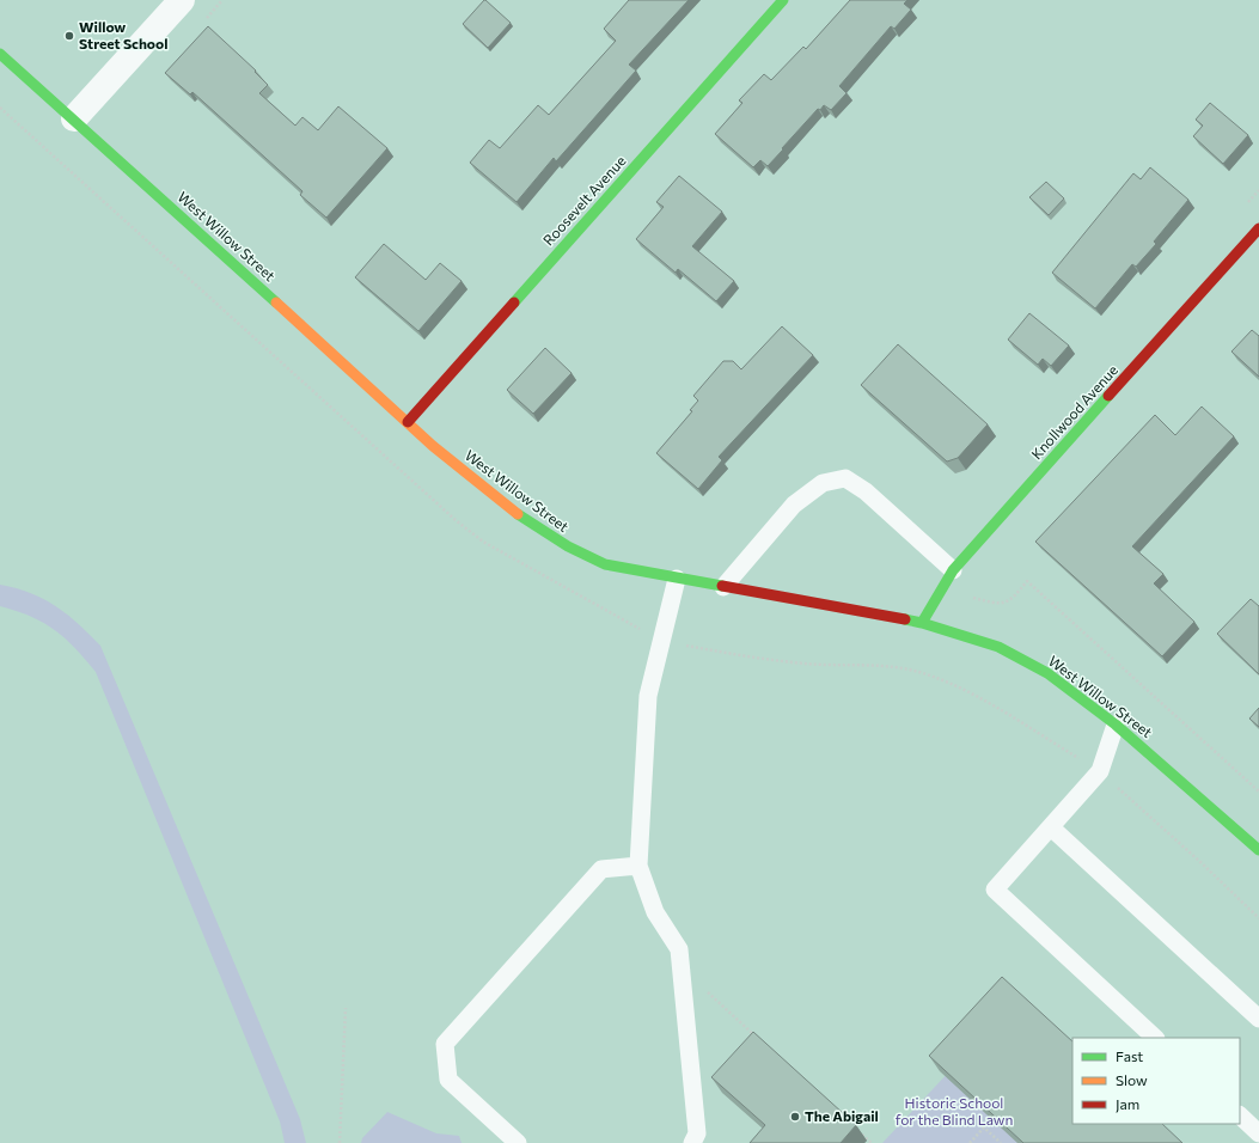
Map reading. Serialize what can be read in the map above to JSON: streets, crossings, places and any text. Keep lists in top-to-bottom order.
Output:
{
  "streets": {
    "street": ["Roosevelt Avenue", "West Willow Street", "Knollwood Avenue"]
  },
  "crossings": [
    ["Roosevelt Avenue", "West Willow Street"],
    ["West Willow Street", "Knollwood Avenue"]
  ],
  "parks": ["Historic School for the Blind Lawn"],
  "places": ["Willow Street School", "The Abigail"],
  "legend": ["Fast", "Slow", "Jam"]
}
